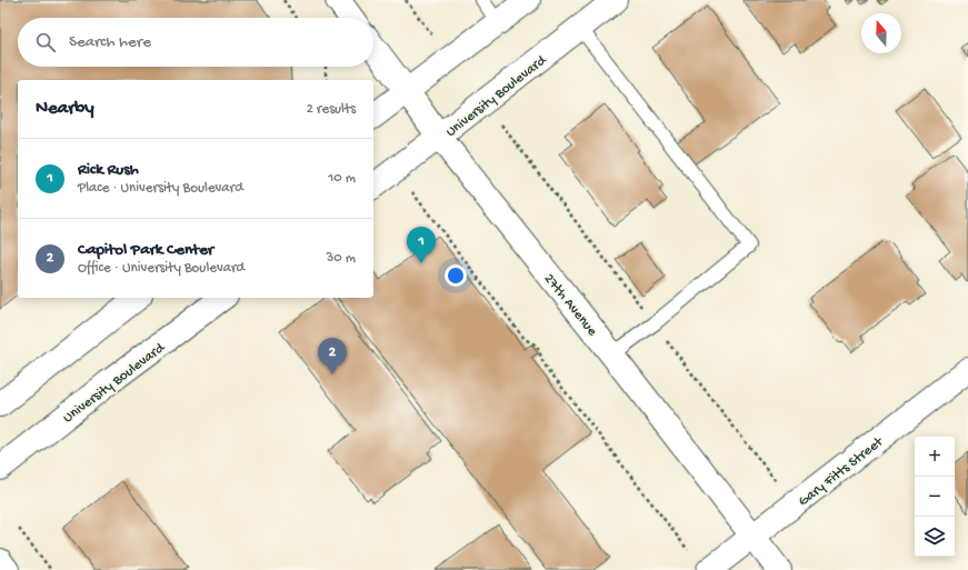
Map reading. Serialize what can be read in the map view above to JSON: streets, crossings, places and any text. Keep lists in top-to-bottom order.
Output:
{
  "streets": {
    "street": ["University Boulevard", "27th Avenue", "Gary Fitts Street"]
  },
  "crossings": [
    ["University Boulevard", "27th Avenue"],
    ["27th Avenue", "Gary Fitts Street"]
  ],
  "north": "top",
  "page": {
    "search": "Search here",
    "heading": ["Nearby", "2 results"],
    "list": [
      {
        "mark": "1",
        "name": "Rick Rush",
        "note": "Place · University Boulevard",
        "value": "10 m"
      },
      {
        "mark": "2",
        "name": "Capitol Park Center",
        "note": "Office · University Boulevard",
        "value": "30 m"
      }
    ],
    "pins": ["1", "2"],
    "map_buttons": ["+", "−"]
  }
}
